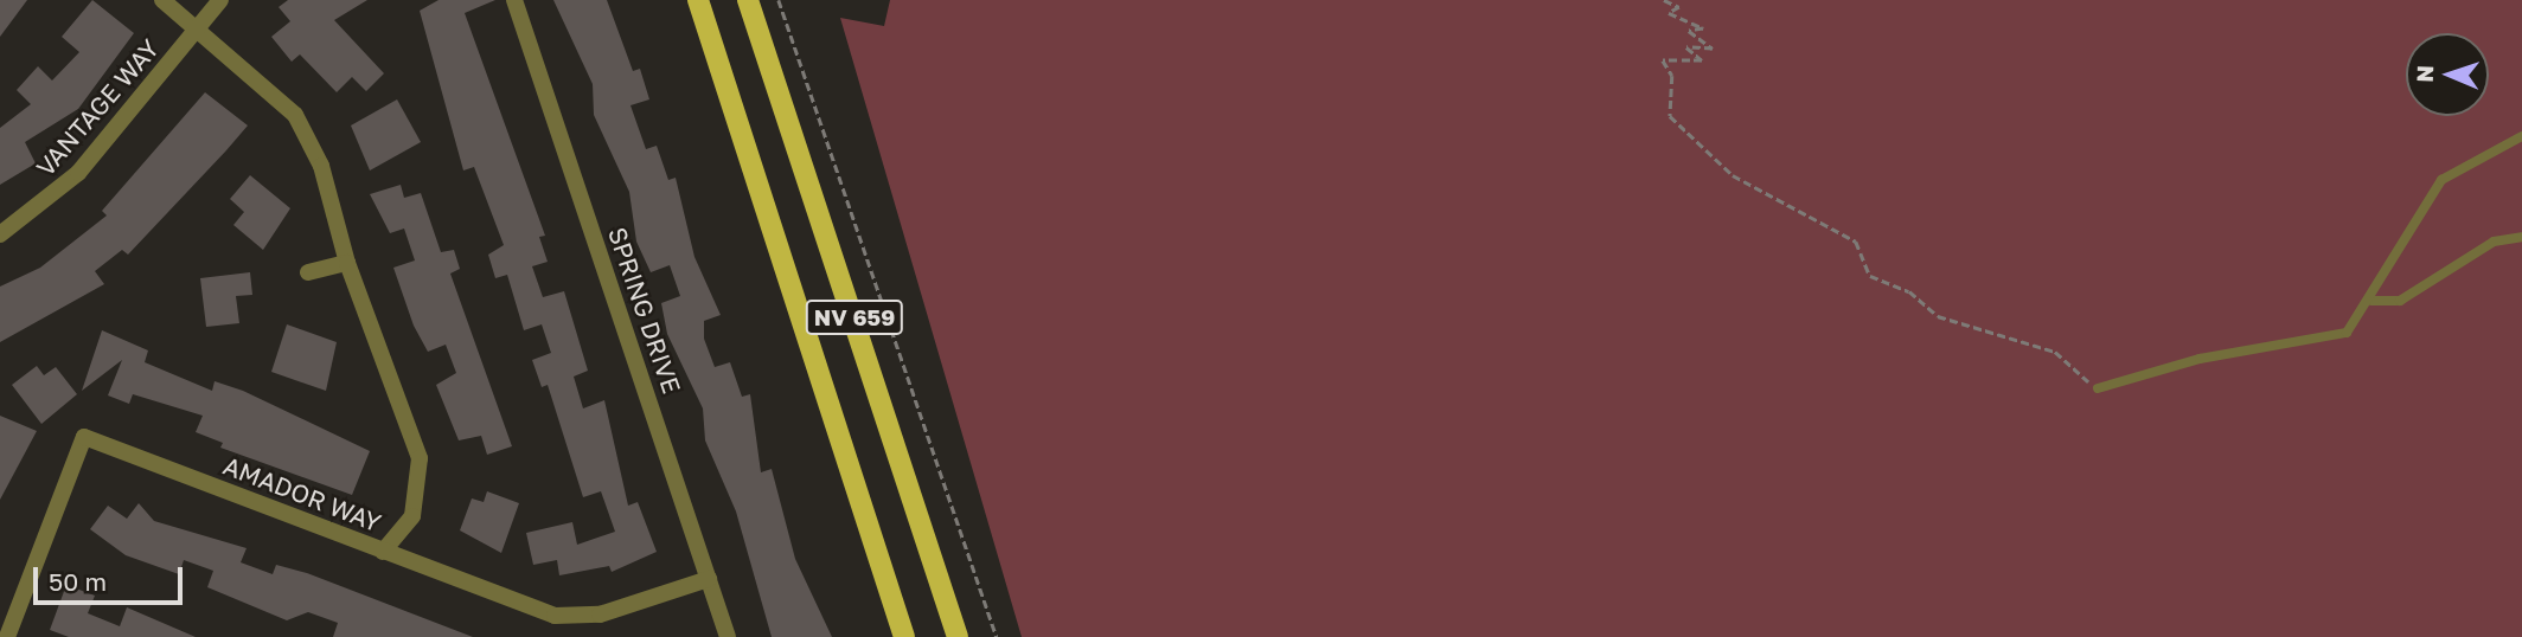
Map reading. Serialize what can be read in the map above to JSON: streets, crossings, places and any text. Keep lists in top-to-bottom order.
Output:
{
  "streets": {
    "main road": ["NV 659"],
    "street": ["VANTAGE WAY", "SPRING DRIVE", "AMADOR WAY"]
  },
  "crossings": [
    ["SPRING DRIVE", "AMADOR WAY"]
  ],
  "scale_bar": "50 m",
  "north": "left"
}
